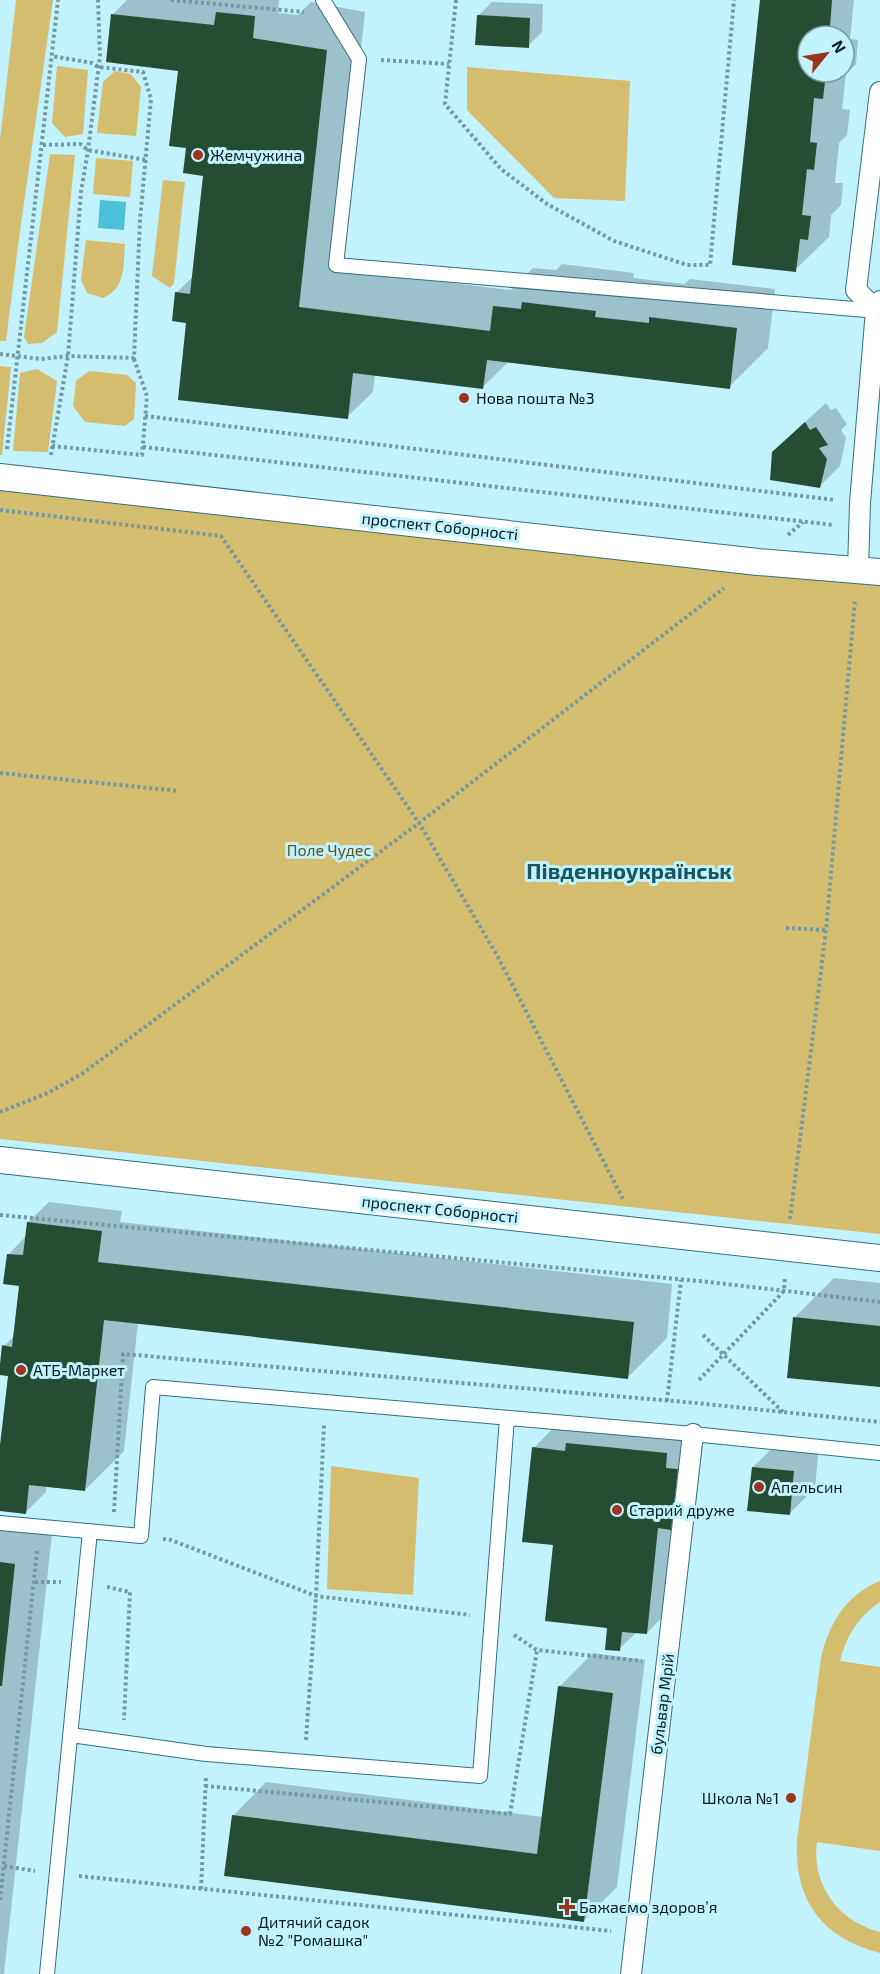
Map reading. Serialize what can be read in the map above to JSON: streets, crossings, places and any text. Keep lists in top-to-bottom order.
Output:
{
  "streets": {
    "street": ["проспект Соборності", "бульвар Мрій"]
  },
  "districts": ["Південноукраїнськ"],
  "parks": ["Поле Чудес"],
  "places": {
    "other": [
      "Жемчужина",
      "Нова пошта №3",
      "АТБ-Маркет",
      "Апельсин",
      "Старий друже",
      "Школа №1",
      "Дитячий садок №2 \"Ромашка\""
    ],
    "health": ["Бажаємо здоровʼя"]
  },
  "north": "top right"
}
